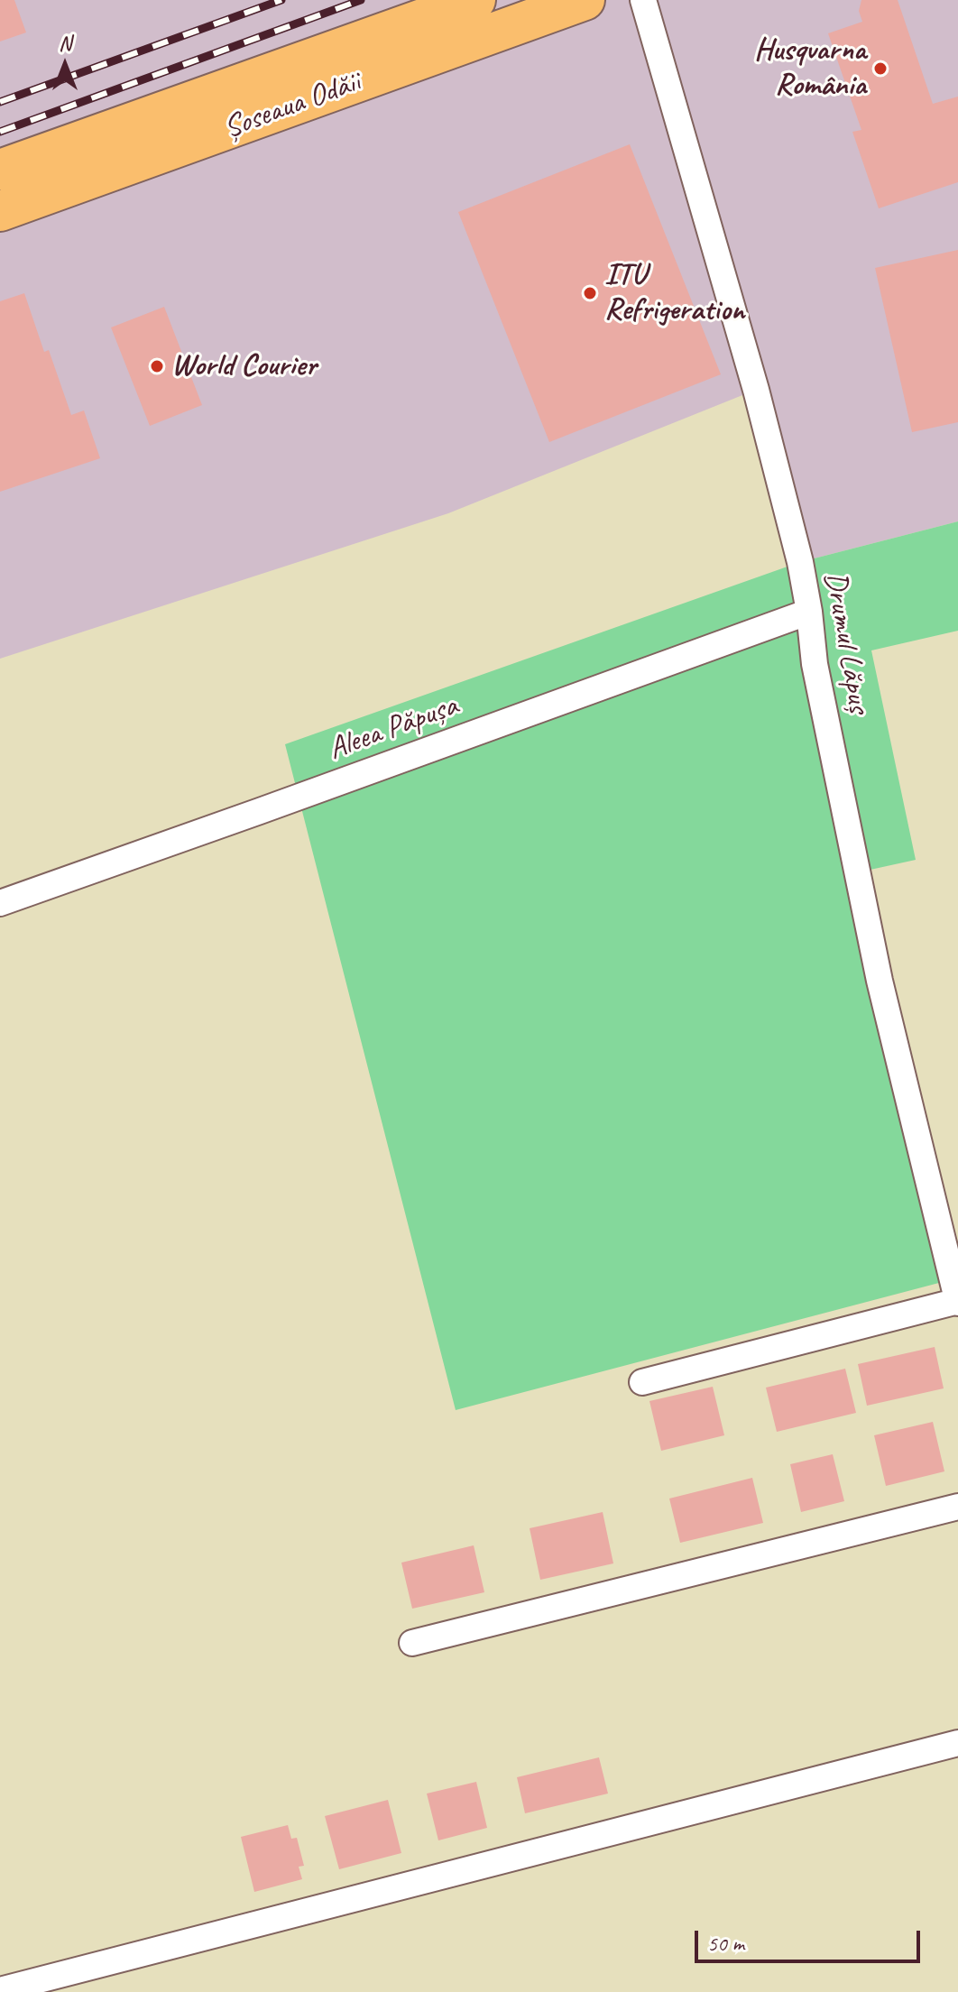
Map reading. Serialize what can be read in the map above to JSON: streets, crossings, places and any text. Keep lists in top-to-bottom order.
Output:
{
  "streets": {
    "main road": ["Șoseaua Odăii"],
    "street": ["Drumul Lăpuș", "Aleea Păpușa"]
  },
  "crossings": [
    ["Drumul Lăpuș", "Aleea Păpușa"]
  ],
  "places": ["Husqvarna România", "ITU Refrigeration", "World Courier"],
  "scale_bar": "50 m",
  "north": "top"
}
